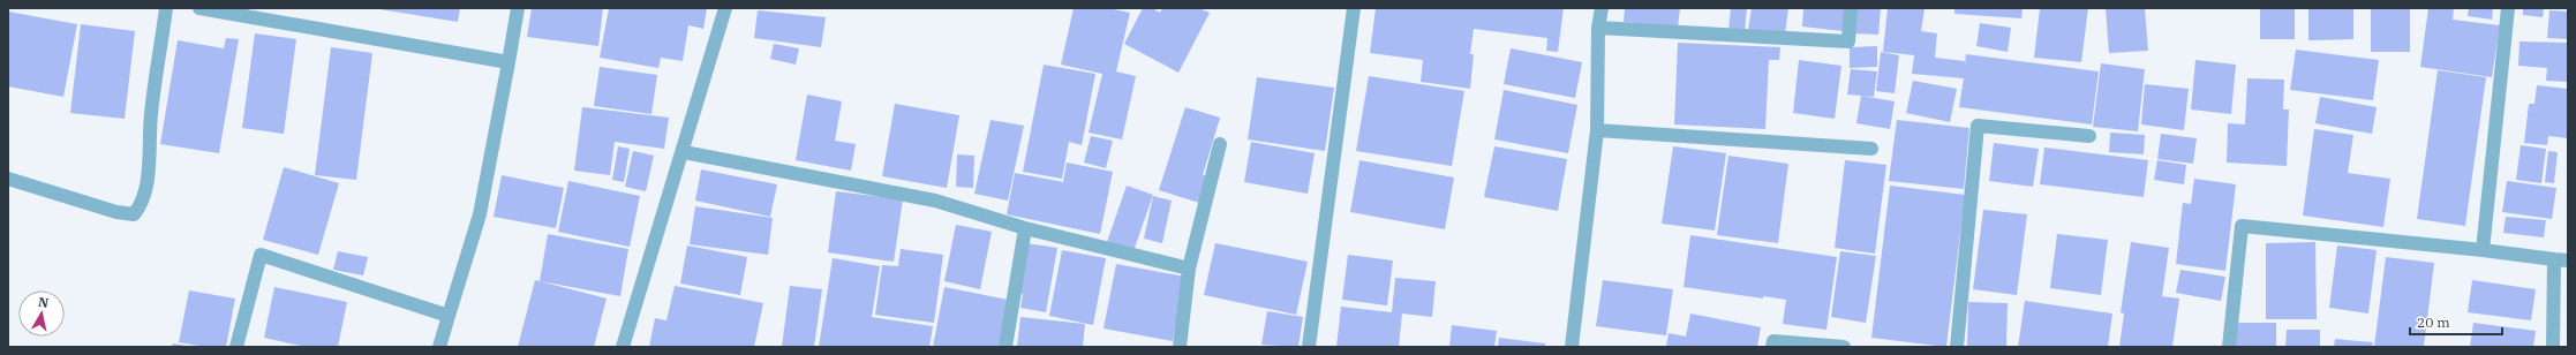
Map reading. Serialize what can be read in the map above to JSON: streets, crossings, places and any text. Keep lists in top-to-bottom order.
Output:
{
  "scale_bar": "20 m",
  "north": "top"
}
